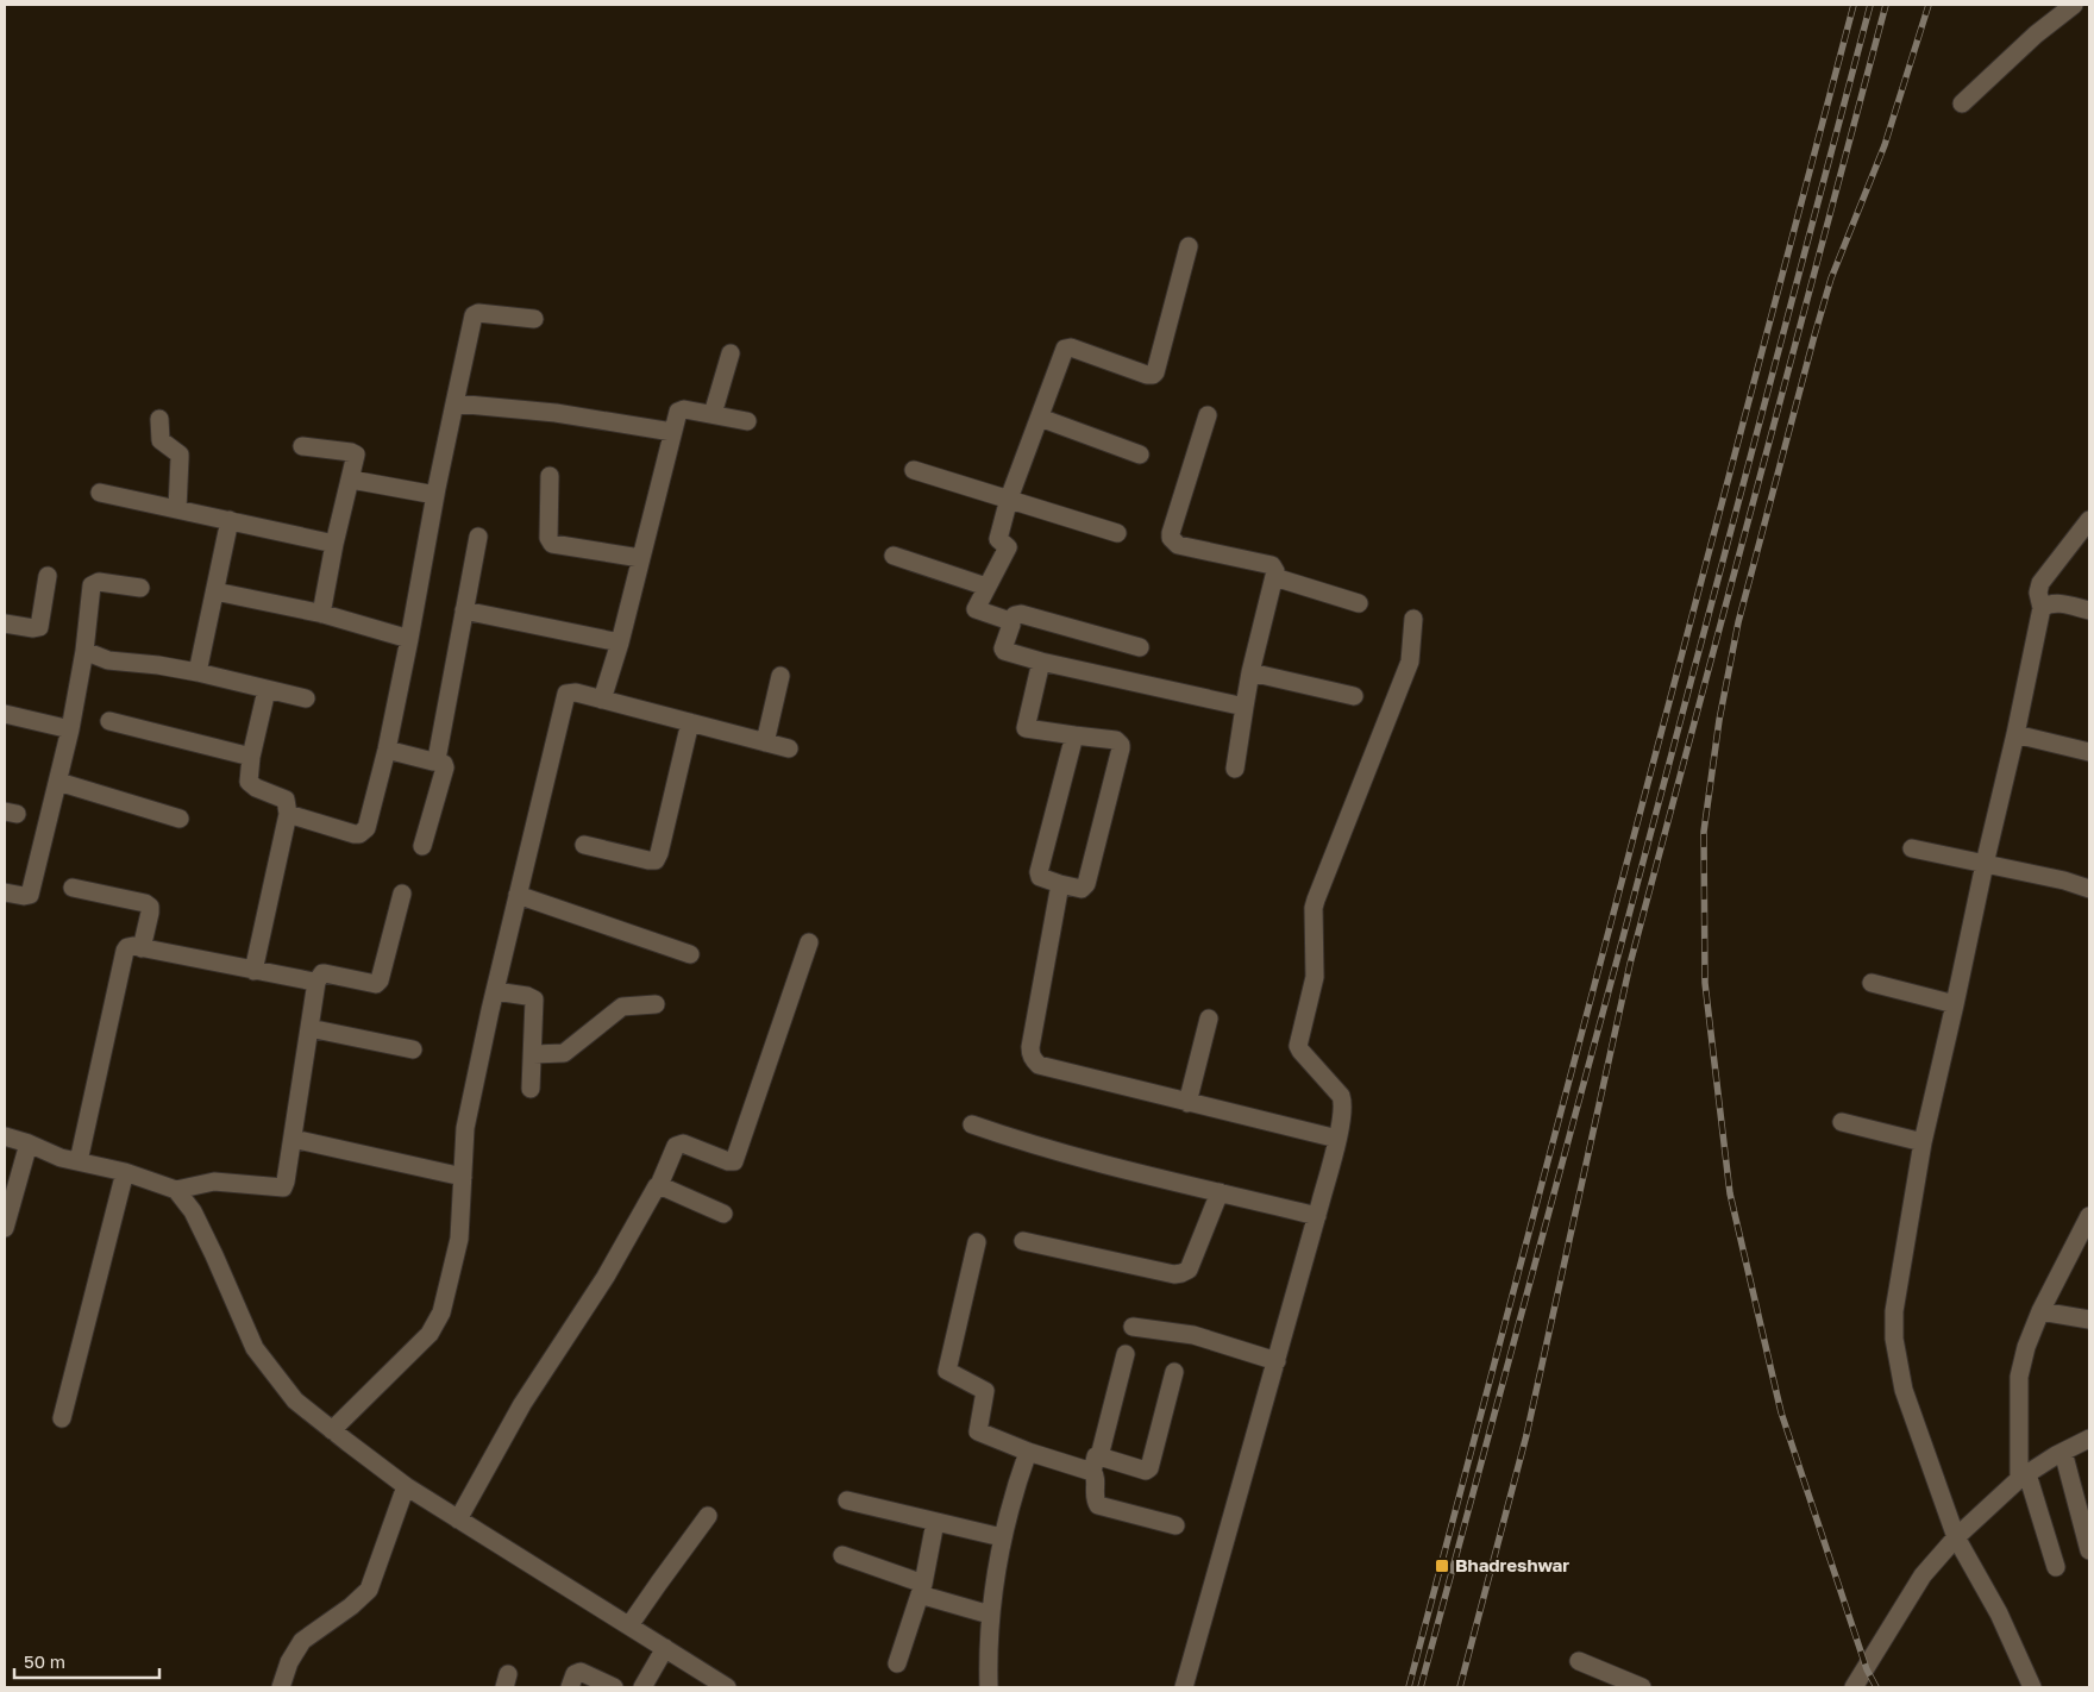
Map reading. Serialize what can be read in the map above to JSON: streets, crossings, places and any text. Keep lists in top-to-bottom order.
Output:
{
  "places": {
    "transit": ["Bhadreshwar"]
  },
  "scale_bar": "50 m"
}
